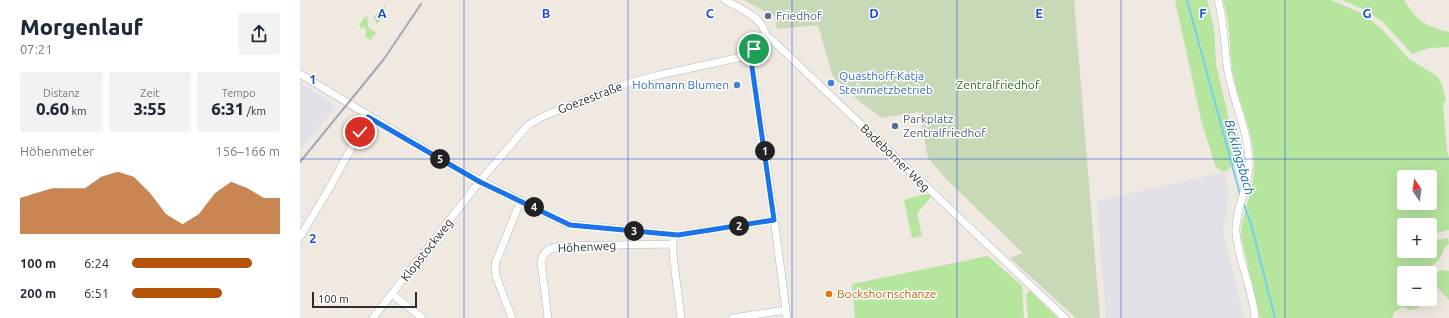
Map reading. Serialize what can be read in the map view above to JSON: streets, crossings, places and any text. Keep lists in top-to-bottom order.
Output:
{
  "streets": {
    "street": [
      "Goezestraße",
      "Badeborner Weg",
      "Höhenweg",
      "Klopstockweg"
    ]
  },
  "crossings": [
    ["Goezestraße", "Badeborner Weg"],
    ["Goezestraße", "Klopstockweg"]
  ],
  "water": ["Bicklingsbach"],
  "parks": ["Zentralfriedhof"],
  "places": [
    "Friedhof",
    "Quasthoff Katja Steinmetzbetrieb",
    "Hohmann Blumen",
    "Parkplatz Zentralfriedhof",
    "Bockshornschanze"
  ],
  "scale_bar": "100 m",
  "north": "top",
  "page": {
    "heading": ["Morgenlauf", "07:21"],
    "stats": [
      ["Distanz", "0.60 km"],
      ["Zeit", "3:55"],
      ["Tempo", "6:31 /km"]
    ],
    "chart": ["Höhenmeter", "156–166 m"],
    "pins": [
      "1",
      "5",
      "4",
      "2",
      "3"
    ],
    "map_buttons": ["+", "−"],
    "list": [
      {
        "name": "100 m",
        "note": "6:24"
      },
      {
        "name": "200 m",
        "note": "6:51"
      }
    ],
    "scale": "100 m"
  },
  "grid": {
    "columns": [
      "A",
      "B",
      "C",
      "D",
      "E",
      "F",
      "G"
    ],
    "rows": ["1", "2"]
  }
}
